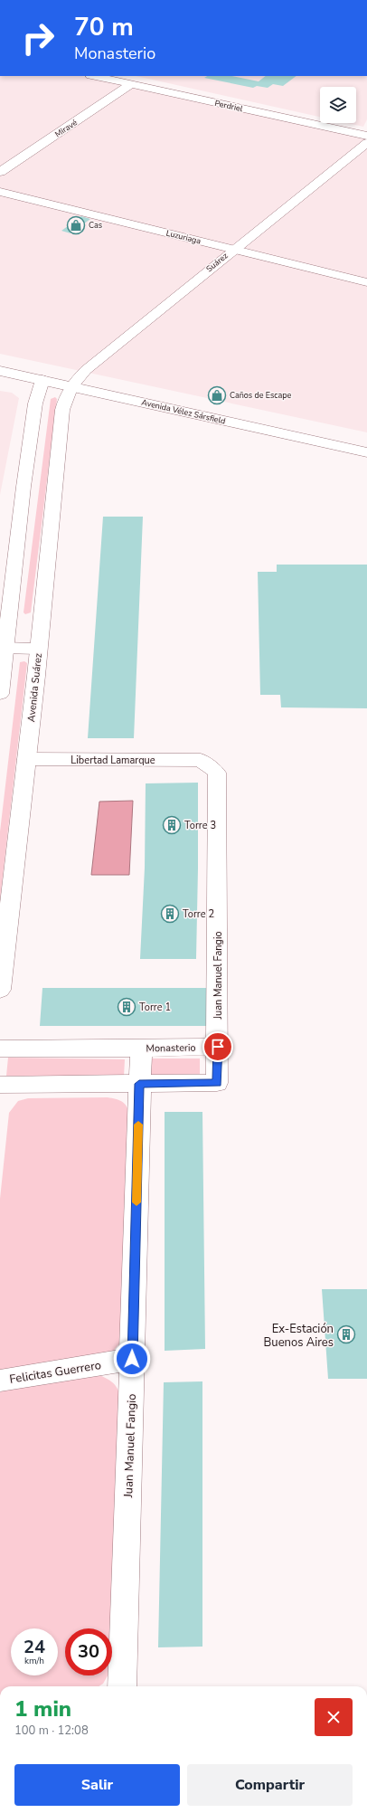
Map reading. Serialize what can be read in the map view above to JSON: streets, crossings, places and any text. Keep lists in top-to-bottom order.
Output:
{
  "streets": {
    "street": [
      "Perdriel",
      "Miravé",
      "Luzuriaga",
      "Suárez",
      "Avenida Vélez Sársfield",
      "Avenida Suárez",
      "Libertad Lamarque",
      "Juan Manuel Fangio",
      "Monasterio",
      "Felicitas Guerrero"
    ]
  },
  "crossings": [
    ["Perdriel", "Miravé"],
    ["Luzuriaga", "Suárez"],
    ["Suárez", "Avenida Vélez Sársfield"],
    ["Suárez", "Avenida Suárez"],
    ["Avenida Vélez Sársfield", "Avenida Suárez"],
    ["Avenida Suárez", "Libertad Lamarque"],
    ["Libertad Lamarque", "Juan Manuel Fangio"],
    ["Juan Manuel Fangio", "Monasterio"],
    ["Juan Manuel Fangio", "Felicitas Guerrero"]
  ],
  "places": {
    "shop": ["Cas", "Caños de Escape"],
    "building": [
      "Torre 3",
      "Torre 2",
      "Torre 1",
      "Ex-Estación Buenos Aires"
    ]
  },
  "page": {
    "turn": ["70 m", "Monasterio"],
    "speed": "24 km/h",
    "limit": "30",
    "heading": ["1 min", "100 m · 12:08"],
    "buttons": ["Salir", "Compartir"]
  }
}
